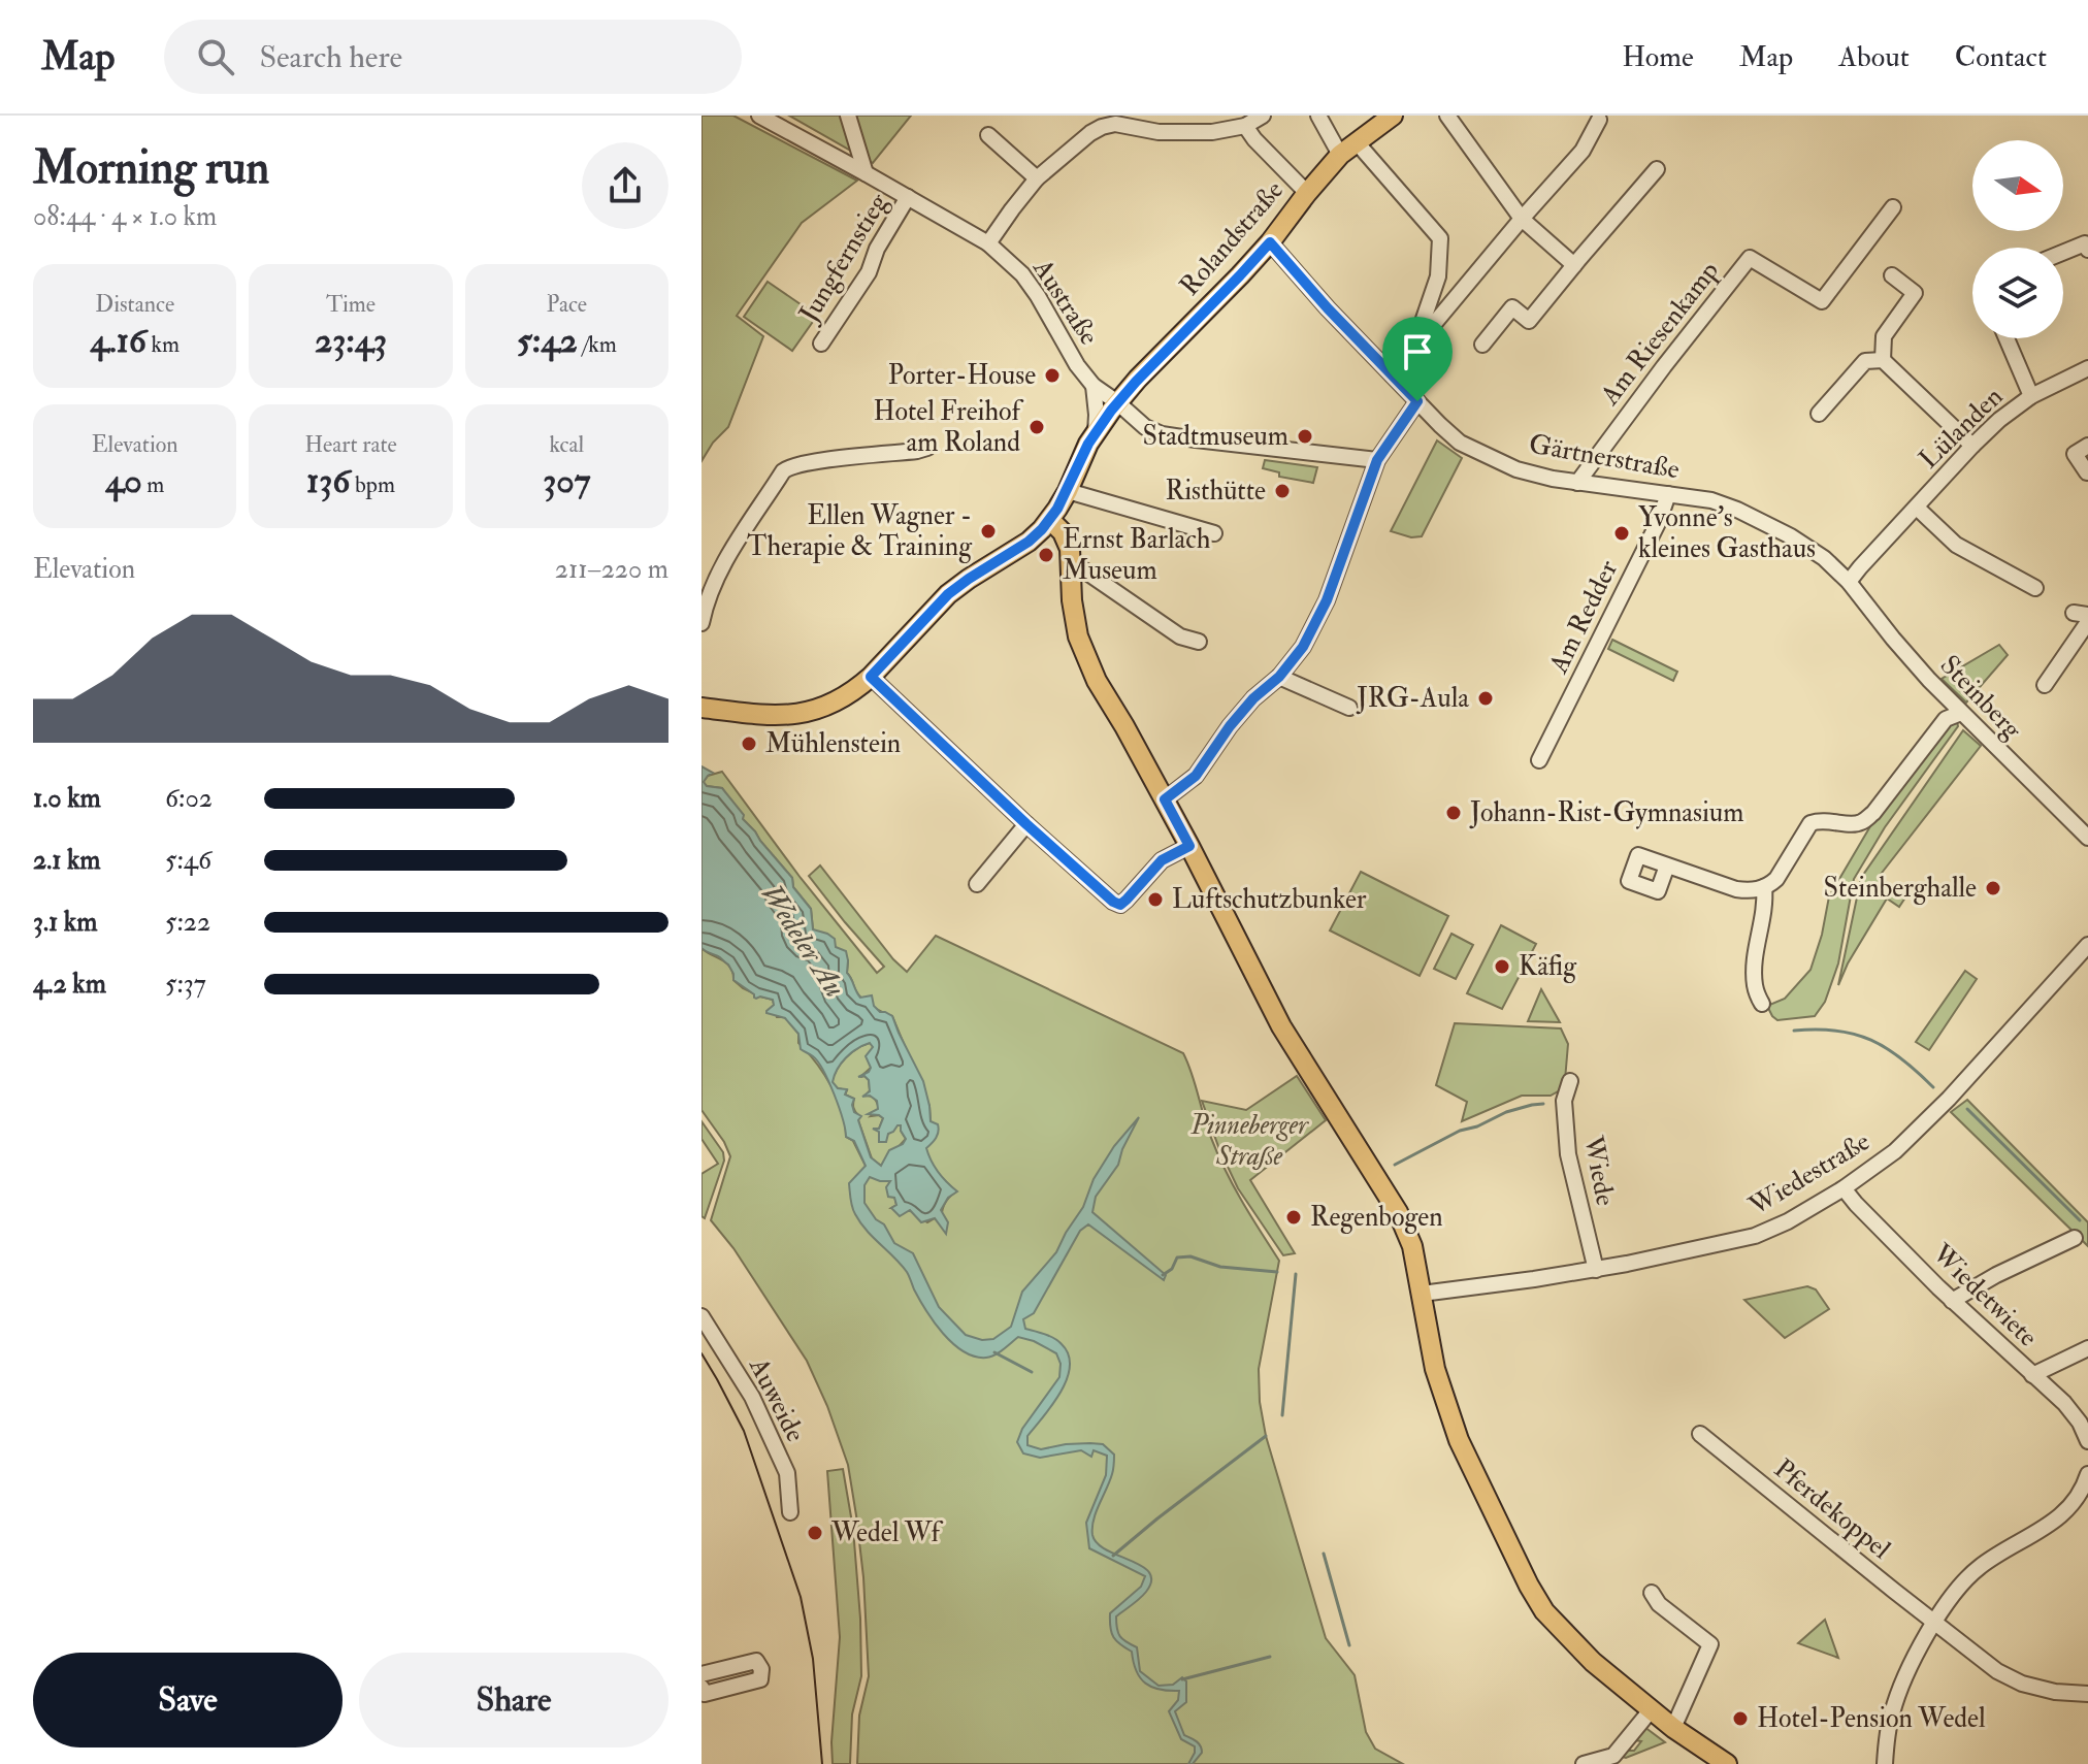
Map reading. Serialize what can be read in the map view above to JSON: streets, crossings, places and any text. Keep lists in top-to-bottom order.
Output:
{
  "streets": {
    "main road": ["Rolandstraße"],
    "street": [
      "Jungfernstieg",
      "Austraße",
      "Am Riesenkamp",
      "Lülanden",
      "Gärtnerstraße",
      "Am Redder",
      "Steinberg",
      "Wiede",
      "Wiedestraße",
      "Wiedetwiete",
      "Auweide",
      "Pferdekoppel"
    ]
  },
  "crossings": [
    ["Rolandstraße", "Austraße"],
    ["Rolandstraße", "Gärtnerstraße"],
    ["Jungfernstieg", "Austraße"],
    ["Am Riesenkamp", "Gärtnerstraße"],
    ["Lülanden", "Gärtnerstraße"],
    ["Lülanden", "Steinberg"],
    ["Gärtnerstraße", "Am Redder"],
    ["Gärtnerstraße", "Steinberg"],
    ["Wiede", "Wiedestraße"],
    ["Wiedestraße", "Wiedetwiete"]
  ],
  "water": ["Wedeler Au"],
  "parks": ["Pinneberger Straße"],
  "places": [
    "Porter-House",
    "Hotel Freihof am Roland",
    "Stadtmuseum",
    "Risthütte",
    "Ellen Wagner - Therapie & Training",
    "Yvonne's kleines Gasthaus",
    "Ernst Barlach Museum",
    "JRG-Aula",
    "Mühlenstein",
    "Johann-Rist-Gymnasium",
    "Steinberghalle",
    "Luftschutzbunker",
    "Käfig",
    "Regenbogen",
    "Wedel Wf",
    "Hotel-Pension Wedel"
  ],
  "north": "right",
  "page": {
    "header": "Map",
    "search": "Search here",
    "nav": [
      "Home",
      "Map",
      "About",
      "Contact"
    ],
    "heading": ["Morning run", "08:44 · 4 × 1.0 km"],
    "stats": [
      ["Distance", "4.16 km"],
      ["Time", "23:43"],
      ["Pace", "5:42 /km"],
      ["Elevation", "40 m"],
      ["Heart rate", "136 bpm"],
      ["kcal", "307"]
    ],
    "chart": ["Elevation", "211–220 m"],
    "list": [
      {
        "name": "1.0 km",
        "note": "6:02"
      },
      {
        "name": "2.1 km",
        "note": "5:46"
      },
      {
        "name": "3.1 km",
        "note": "5:22"
      },
      {
        "name": "4.2 km",
        "note": "5:37"
      }
    ],
    "buttons": ["Save", "Share"]
  }
}
